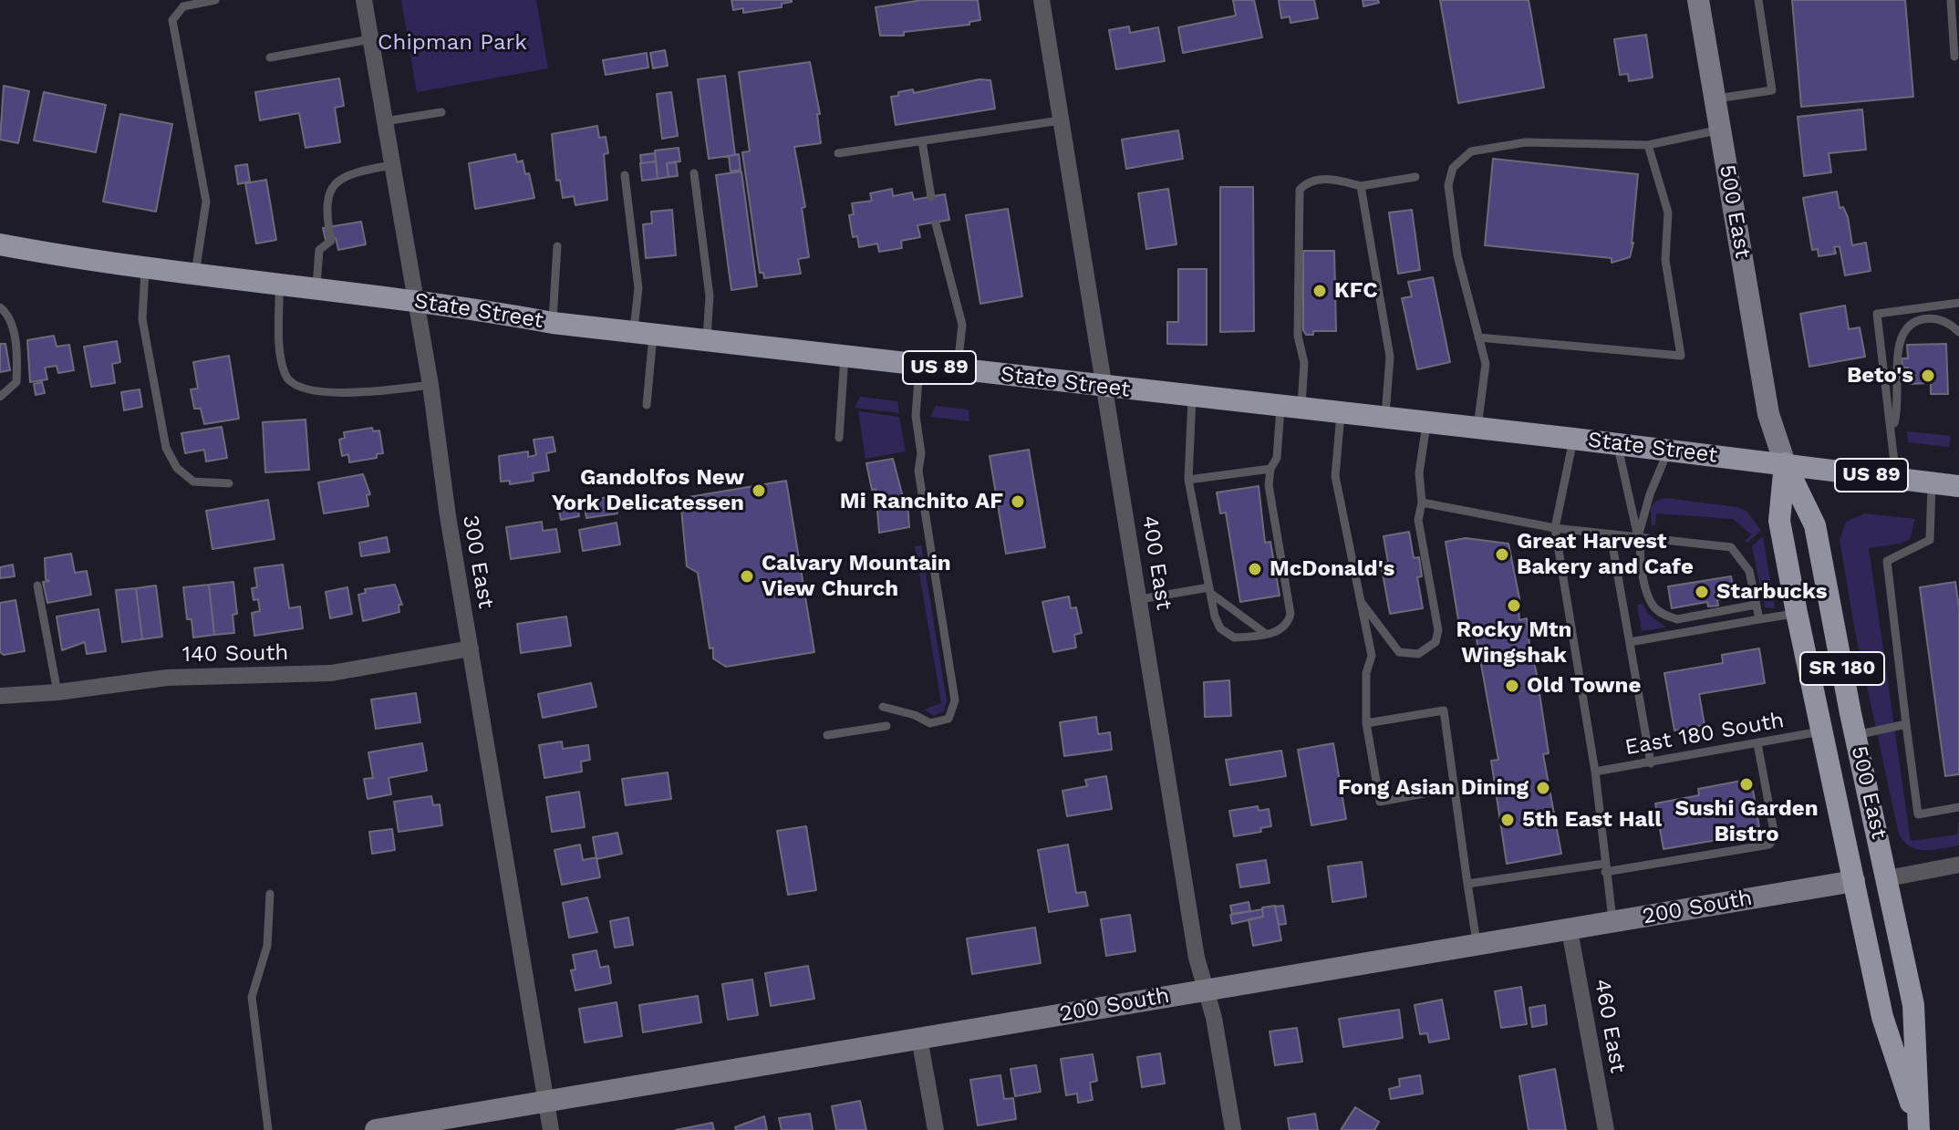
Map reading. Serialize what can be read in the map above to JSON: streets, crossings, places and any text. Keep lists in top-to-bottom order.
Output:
{
  "streets": {
    "main road": [
      "500 East",
      "State Street",
      "US 89",
      "SR 180"
    ],
    "street": [
      "300 East",
      "400 East",
      "140 South",
      "200 South",
      "460 East"
    ],
    "lane": ["East 180 South"]
  },
  "crossings": [
    ["500 East", "State Street"],
    ["500 East", "East 180 South"],
    ["500 East", "200 South"],
    ["State Street", "300 East"],
    ["State Street", "400 East"],
    ["300 East", "140 South"],
    ["300 East", "200 South"],
    ["400 East", "200 South"],
    ["200 South", "460 East"]
  ],
  "parks": ["Chipman Park"],
  "places": [
    "KFC",
    "Beto's",
    "Gandolfos New York Delicatessen",
    "Mi Ranchito AF",
    "Great Harvest Bakery and Cafe",
    "McDonald's",
    "Calvary Mountain View Church",
    "Starbucks",
    "Rocky Mtn Wingshak",
    "Old Towne",
    "Sushi Garden Bistro",
    "Fong Asian Dining",
    "5th East Hall"
  ]
}
